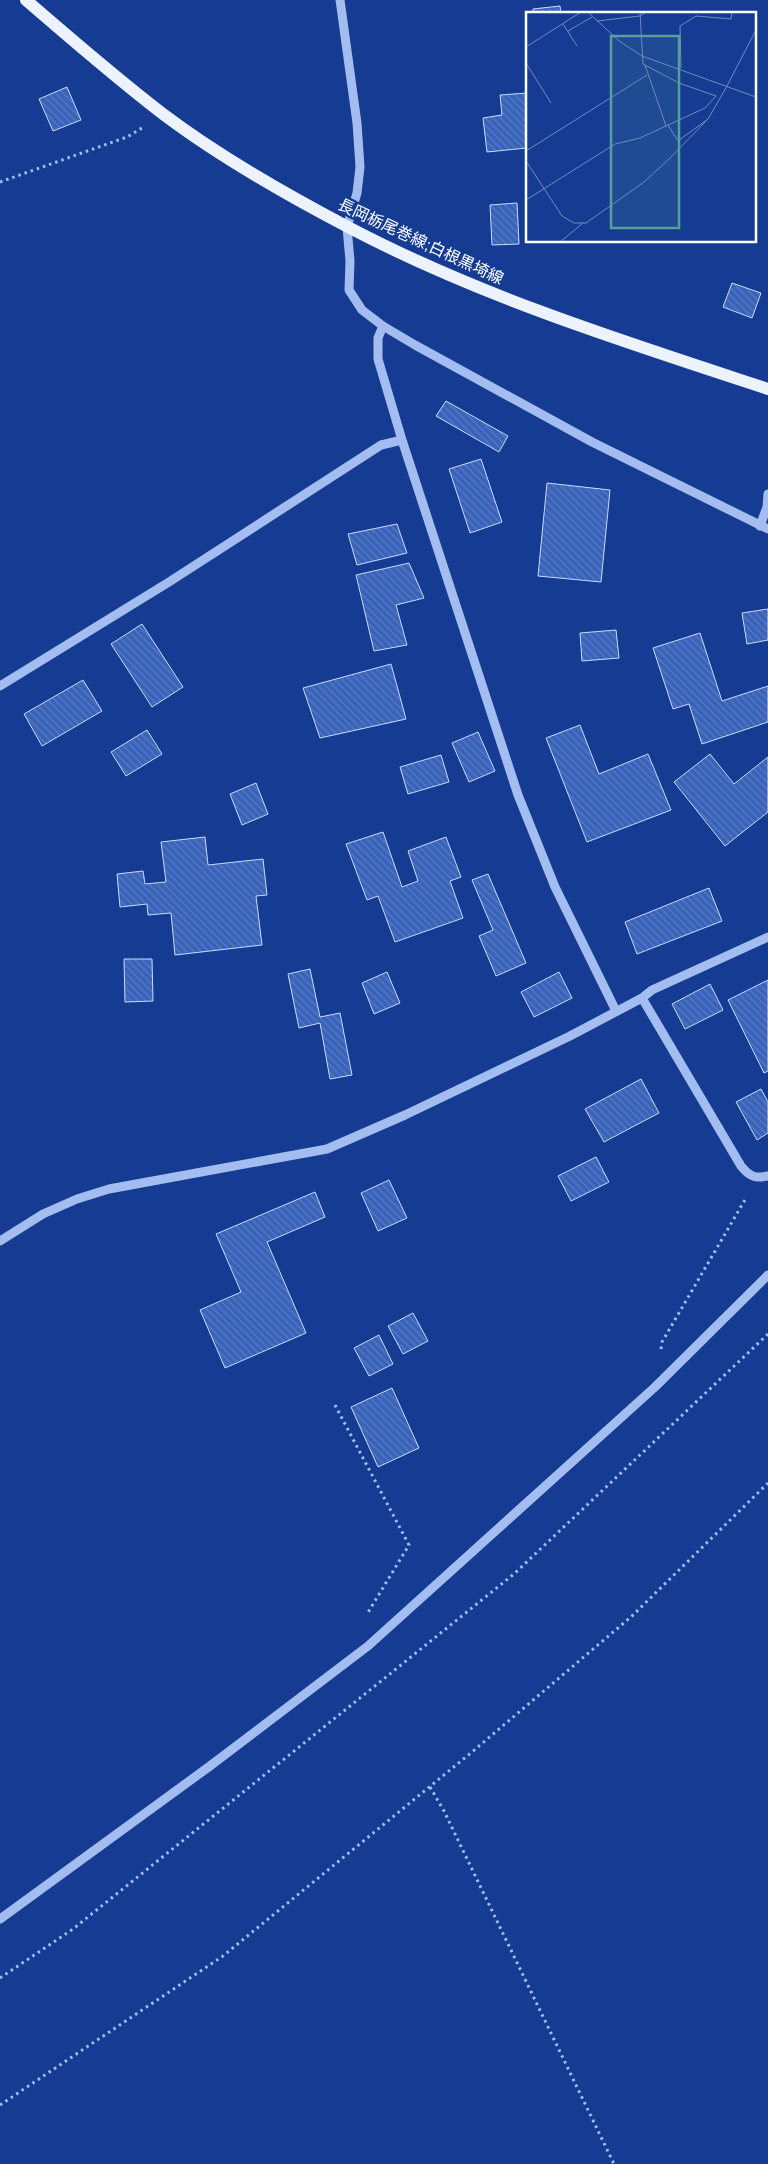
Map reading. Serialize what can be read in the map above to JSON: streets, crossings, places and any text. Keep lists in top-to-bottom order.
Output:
{
  "streets": {
    "main road": ["長岡栃尾巻線;白根黒埼線"]
  }
}
